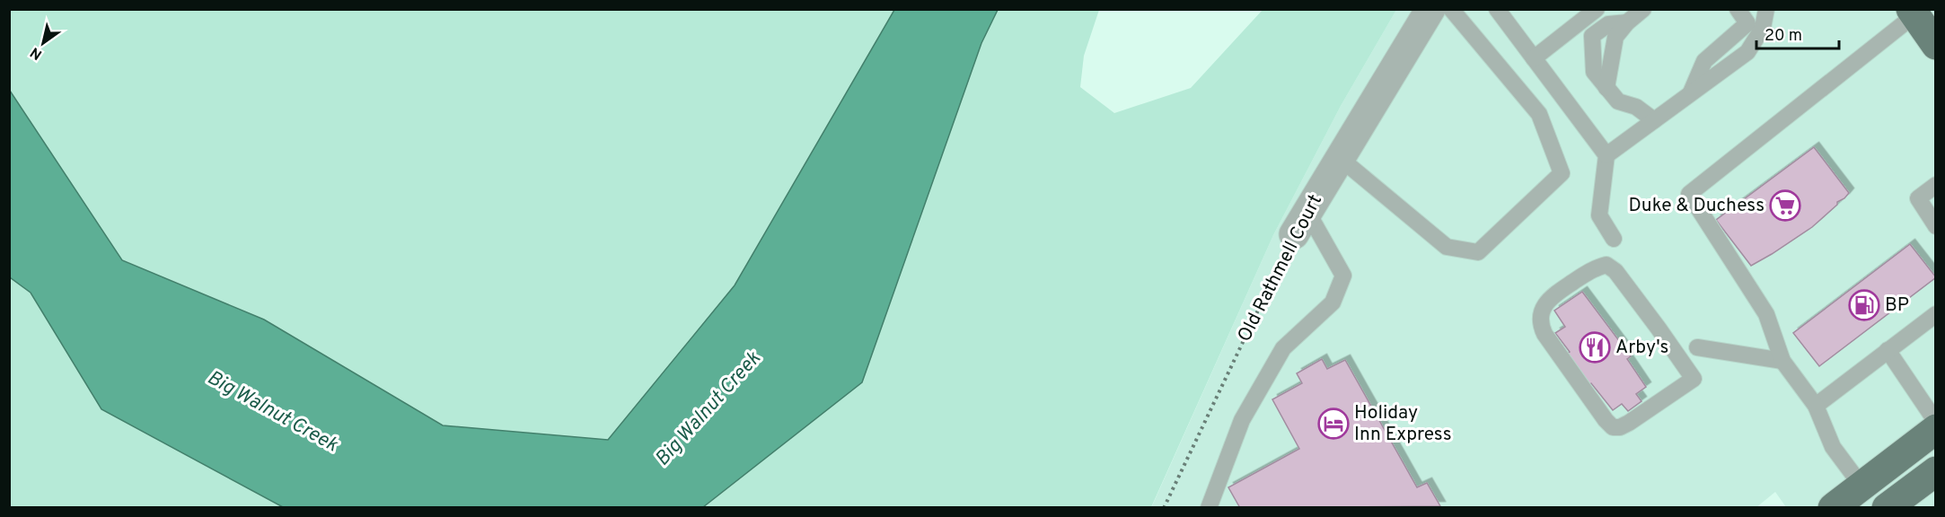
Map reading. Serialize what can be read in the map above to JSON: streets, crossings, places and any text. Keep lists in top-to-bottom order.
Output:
{
  "streets": {
    "street": ["Old Rathmell Court"]
  },
  "water": ["Big Walnut Creek"],
  "places": {
    "supermarket": ["Duke & Duchess"],
    "fuel station": ["BP"],
    "restaurant": ["Arby's"],
    "hotel": ["Holiday Inn Express"]
  },
  "scale_bar": "20 m",
  "north": "bottom left"
}
